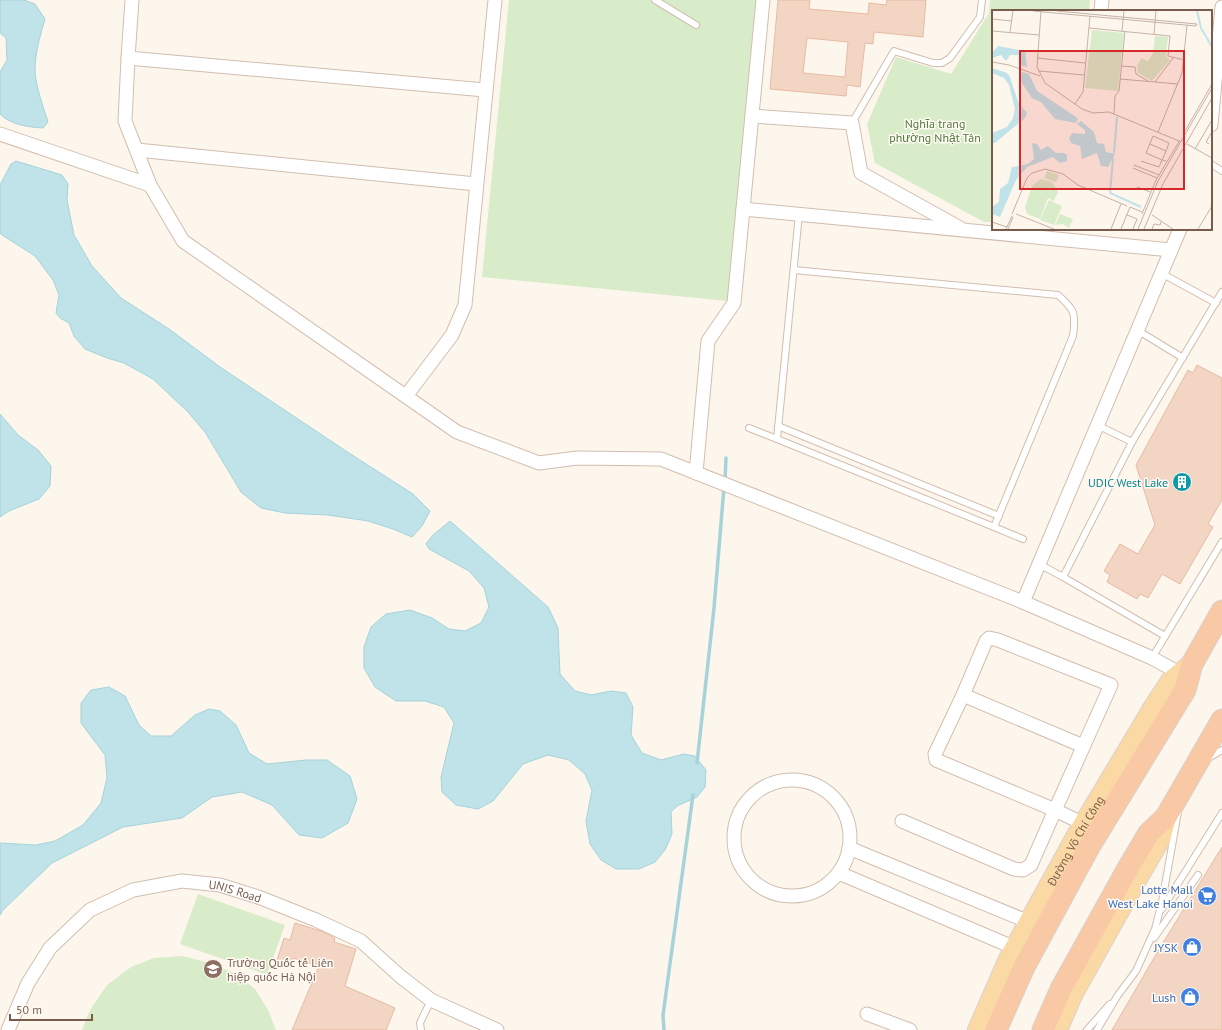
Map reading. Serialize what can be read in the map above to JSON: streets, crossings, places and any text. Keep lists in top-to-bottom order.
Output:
{
  "streets": {
    "highway": ["Đường Võ Chí Công"],
    "street": ["UNIS Road"]
  },
  "parks": ["Nghĩa trang phường Nhật Tân"],
  "places": {
    "building": ["UDIC West Lake"],
    "supermarket": ["Lotte Mall West Lake Hanoi"],
    "shop": ["JYSK", "Lush"],
    "school or university": ["Trường Quốc tế Liên hiệp quốc Hà Nội"]
  },
  "scale_bar": "50 m"
}
